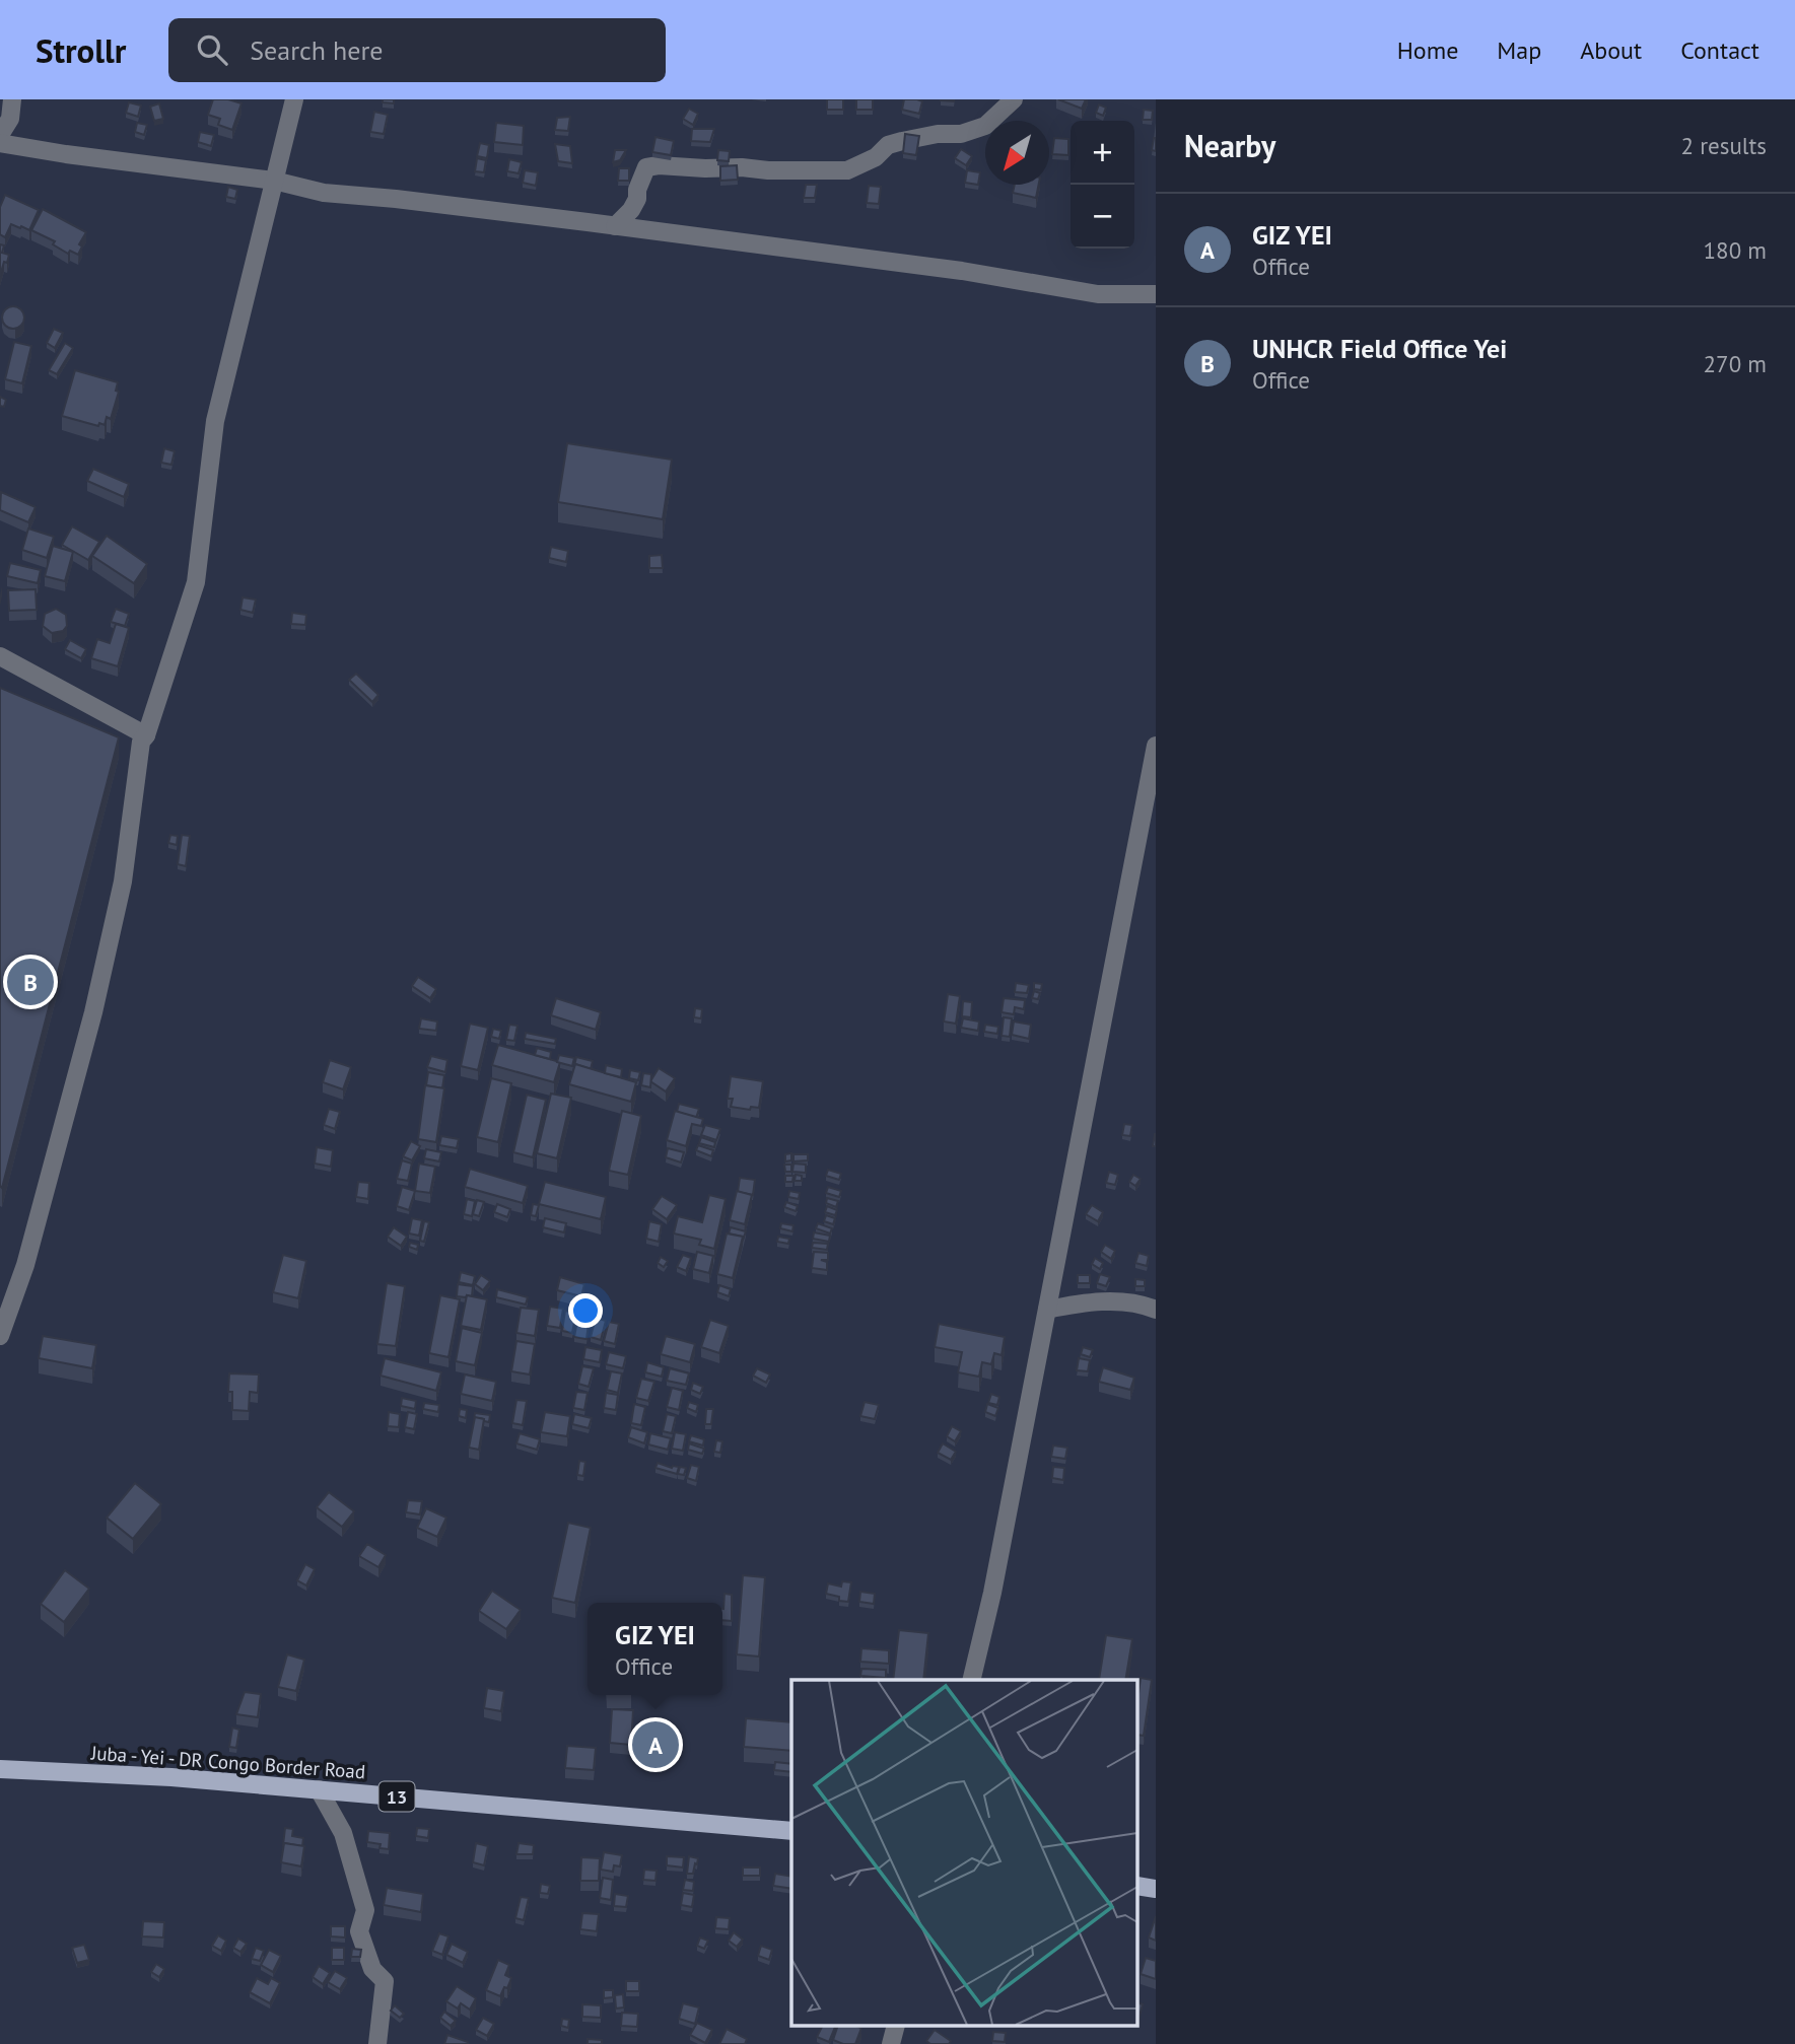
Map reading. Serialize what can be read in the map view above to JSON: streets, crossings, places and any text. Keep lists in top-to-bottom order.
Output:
{
  "streets": {
    "main road": ["Juba - Yei - DR Congo Border Road", "13"]
  },
  "north": "bottom left",
  "page": {
    "header": "Strollr",
    "search": "Search here",
    "nav": [
      "Home",
      "Map",
      "About",
      "Contact"
    ],
    "heading": ["Nearby", "2 results"],
    "map_buttons": ["+", "−"],
    "list": [
      {
        "mark": "A",
        "name": "GIZ YEI",
        "note": "Office",
        "value": "180 m"
      },
      {
        "mark": "B",
        "name": "UNHCR Field Office Yei",
        "note": "Office",
        "value": "270 m"
      }
    ],
    "pins": ["B", "A"],
    "popup": ["GIZ YEI", "Office"]
  }
}
